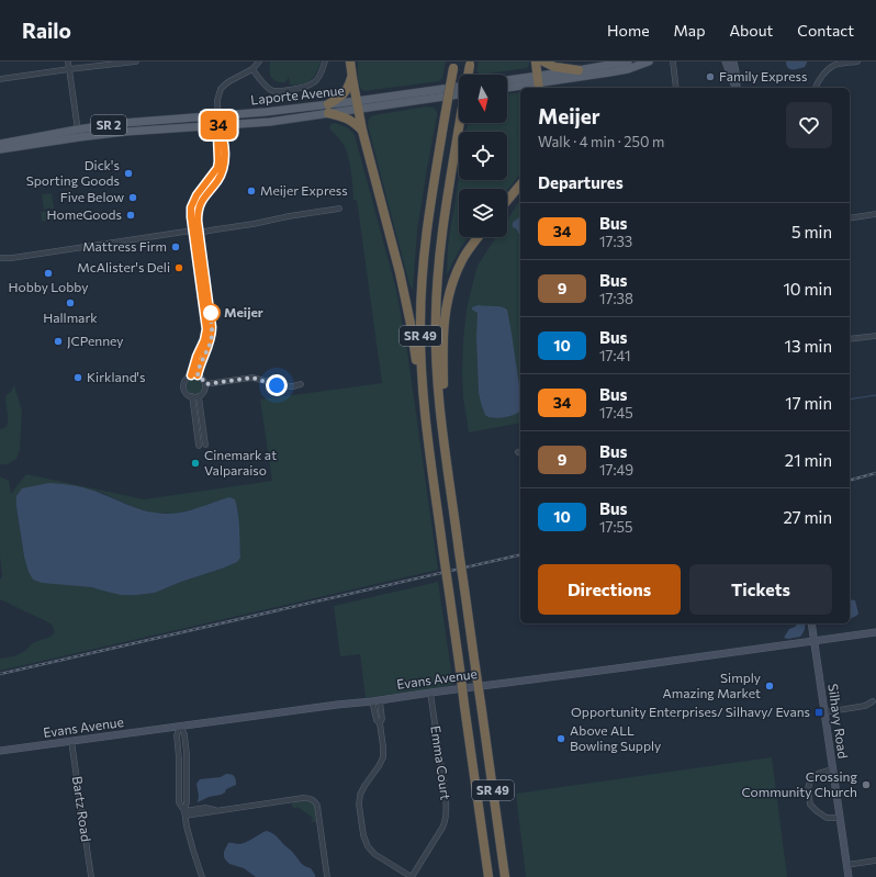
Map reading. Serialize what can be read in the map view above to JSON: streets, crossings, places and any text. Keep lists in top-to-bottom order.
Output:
{
  "streets": {
    "highway": ["SR 2", "SR 49"],
    "main road": ["Laporte Avenue"],
    "street": [
      "Evans Avenue",
      "Silhavy Road",
      "Emma Court",
      "Bartz Road"
    ]
  },
  "crossings": [
    ["Laporte Avenue", "SR 2"],
    ["Evans Avenue", "Silhavy Road"],
    ["Evans Avenue", "Emma Court"],
    ["Evans Avenue", "Bartz Road"]
  ],
  "places": {
    "other": [
      "Family Express",
      "Dick's Sporting Goods",
      "Meijer Express",
      "Five Below",
      "HomeGoods",
      "Mattress Firm",
      "McAlister's Deli",
      "Hobby Lobby",
      "Hallmark",
      "Meijer",
      "JCPenney",
      "Kirkland's",
      "Cinemark at Valparaiso",
      "Simply Amazing Market",
      "Above ALL Bowling Supply",
      "Crossing Community Church"
    ],
    "transit": ["Opportunity Enterprises/ Silhavy/ Evans"]
  },
  "lines": ["bus line 34"],
  "north": "bottom",
  "page": {
    "header": "Railo",
    "nav": [
      "Home",
      "Map",
      "About",
      "Contact"
    ],
    "on_map": "34",
    "heading": [
      ["Meijer", "Walk · 4 min · 250 m"],
      "Departures"
    ],
    "list": [
      {
        "mark": "34",
        "name": "Bus",
        "note": "17:33",
        "value": "5 min"
      },
      {
        "mark": "9",
        "name": "Bus",
        "note": "17:38",
        "value": "10 min"
      },
      {
        "mark": "10",
        "name": "Bus",
        "note": "17:41",
        "value": "13 min"
      },
      {
        "mark": "34",
        "name": "Bus",
        "note": "17:45",
        "value": "17 min"
      },
      {
        "mark": "9",
        "name": "Bus",
        "note": "17:49",
        "value": "21 min"
      },
      {
        "mark": "10",
        "name": "Bus",
        "note": "17:55",
        "value": "27 min"
      }
    ],
    "buttons": ["Directions", "Tickets"]
  }
}
